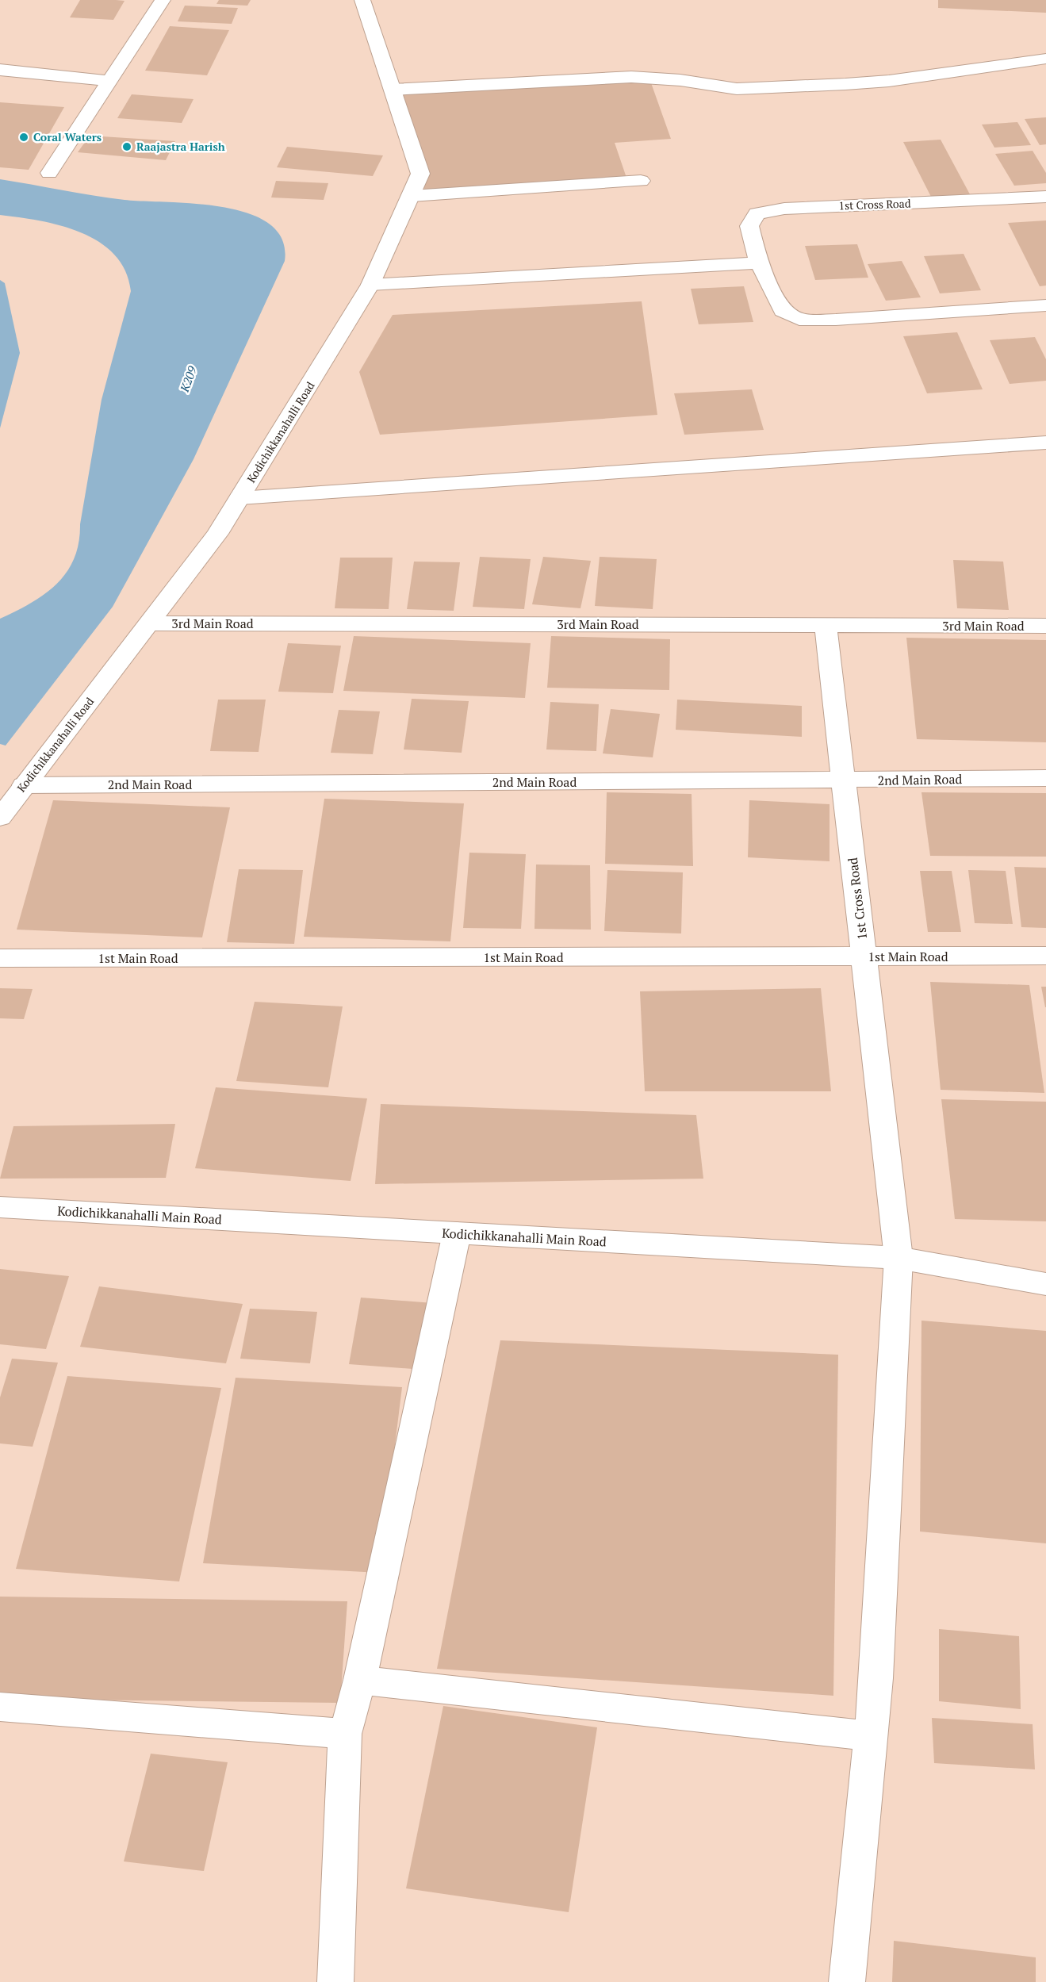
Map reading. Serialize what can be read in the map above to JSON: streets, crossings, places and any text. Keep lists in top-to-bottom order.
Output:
{
  "streets": {
    "street": [
      "1st Cross Road",
      "Kodichikkanahalli Road",
      "3rd Main Road",
      "2nd Main Road",
      "1st Main Road",
      "Kodichikkanahalli Main Road"
    ]
  },
  "crossings": [
    ["1st Cross Road", "3rd Main Road"],
    ["1st Cross Road", "2nd Main Road"],
    ["1st Cross Road", "1st Main Road"],
    ["1st Cross Road", "Kodichikkanahalli Main Road"],
    ["Kodichikkanahalli Road", "3rd Main Road"],
    ["Kodichikkanahalli Road", "2nd Main Road"]
  ],
  "water": ["K209"],
  "places": ["Coral Waters", "Raajastra Harish"]
}
